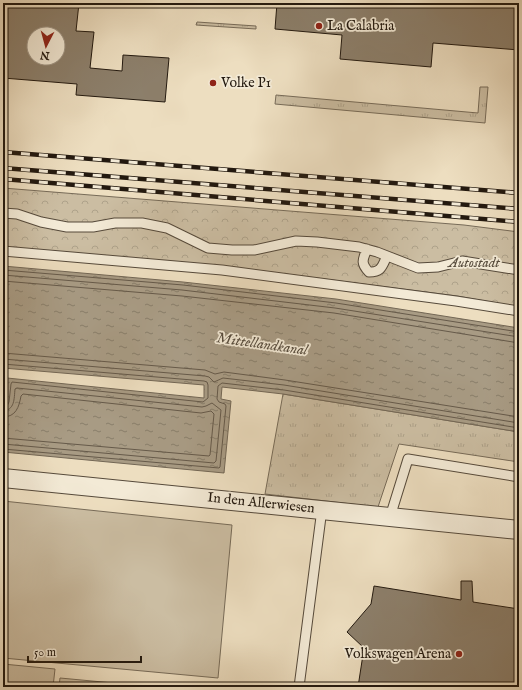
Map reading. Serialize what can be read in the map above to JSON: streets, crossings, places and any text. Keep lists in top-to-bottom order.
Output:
{
  "streets": {
    "street": ["In den Allerwiesen"]
  },
  "water": ["Mittellandkanal"],
  "parks": ["Autostadt"],
  "places": ["La Calabria", "Volke P1", "Volkswagen Arena"],
  "scale_bar": "50 m",
  "north": "bottom"
}
